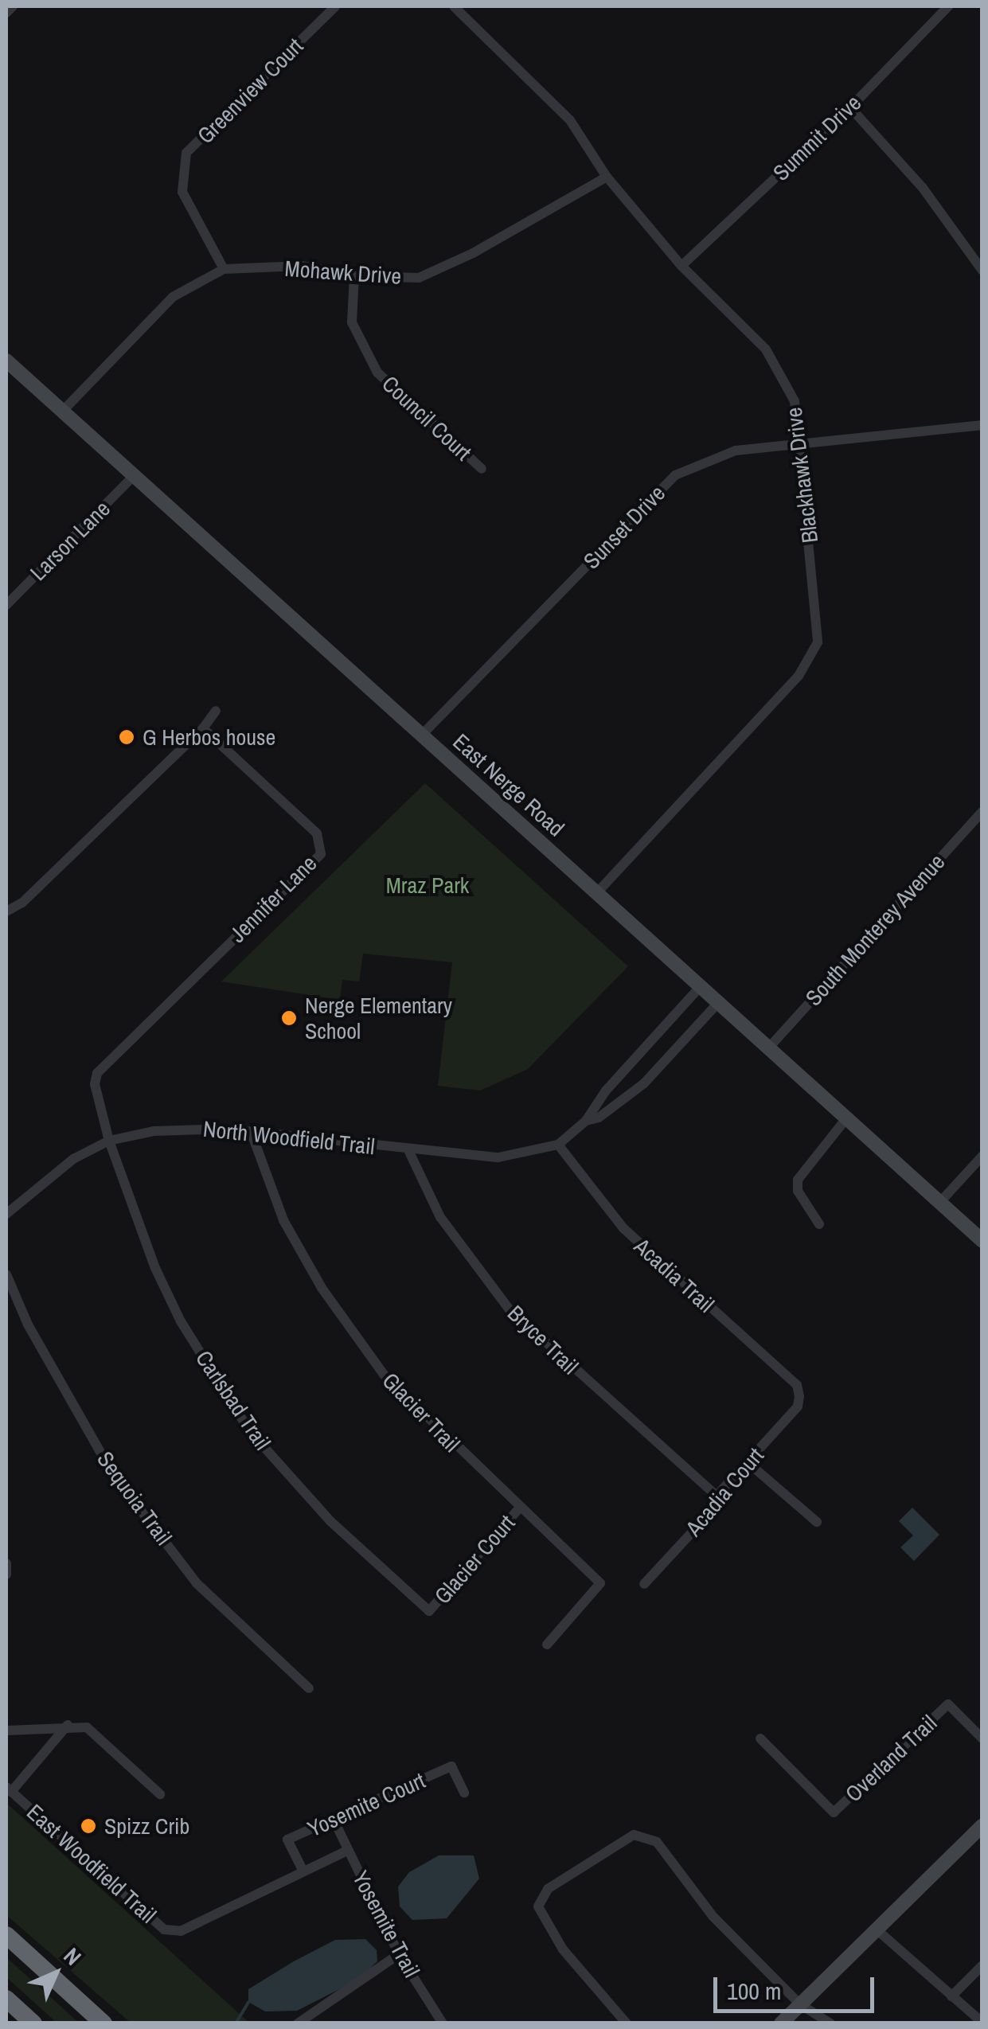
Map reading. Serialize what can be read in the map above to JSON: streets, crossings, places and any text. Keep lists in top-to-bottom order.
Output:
{
  "streets": {
    "main road": ["East Nerge Road"],
    "street": [
      "Greenview Court",
      "Summit Drive",
      "Mohawk Drive",
      "Council Court",
      "Blackhawk Drive",
      "Sunset Drive",
      "Larson Lane",
      "Jennifer Lane",
      "South Monterey Avenue",
      "North Woodfield Trail",
      "Acadia Trail",
      "Bryce Trail",
      "Carlsbad Trail",
      "Glacier Trail",
      "Acadia Court",
      "Sequoia Trail",
      "Glacier Court",
      "Overland Trail",
      "Yosemite Court",
      "East Woodfield Trail",
      "Yosemite Trail"
    ]
  },
  "crossings": [
    ["Greenview Court", "Mohawk Drive"],
    ["Summit Drive", "Blackhawk Drive"],
    ["Mohawk Drive", "Council Court"],
    ["Mohawk Drive", "Blackhawk Drive"],
    ["Mohawk Drive", "East Nerge Road"],
    ["Blackhawk Drive", "Sunset Drive"],
    ["Blackhawk Drive", "East Nerge Road"],
    ["Sunset Drive", "East Nerge Road"],
    ["Larson Lane", "East Nerge Road"],
    ["East Nerge Road", "South Monterey Avenue"],
    ["East Nerge Road", "North Woodfield Trail"],
    ["Jennifer Lane", "North Woodfield Trail"],
    ["Jennifer Lane", "Carlsbad Trail"],
    ["North Woodfield Trail", "Acadia Trail"],
    ["North Woodfield Trail", "Bryce Trail"],
    ["North Woodfield Trail", "Carlsbad Trail"],
    ["North Woodfield Trail", "Glacier Trail"],
    ["Acadia Trail", "Acadia Court"],
    ["Bryce Trail", "Acadia Court"],
    ["Carlsbad Trail", "Glacier Court"],
    ["Glacier Trail", "Glacier Court"],
    ["Yosemite Court", "East Woodfield Trail"],
    ["Yosemite Court", "Yosemite Trail"]
  ],
  "parks": ["Mraz Park"],
  "places": ["G Herbos house", "Nerge Elementary School", "Spizz Crib"],
  "scale_bar": "100 m",
  "north": "top right"
}
